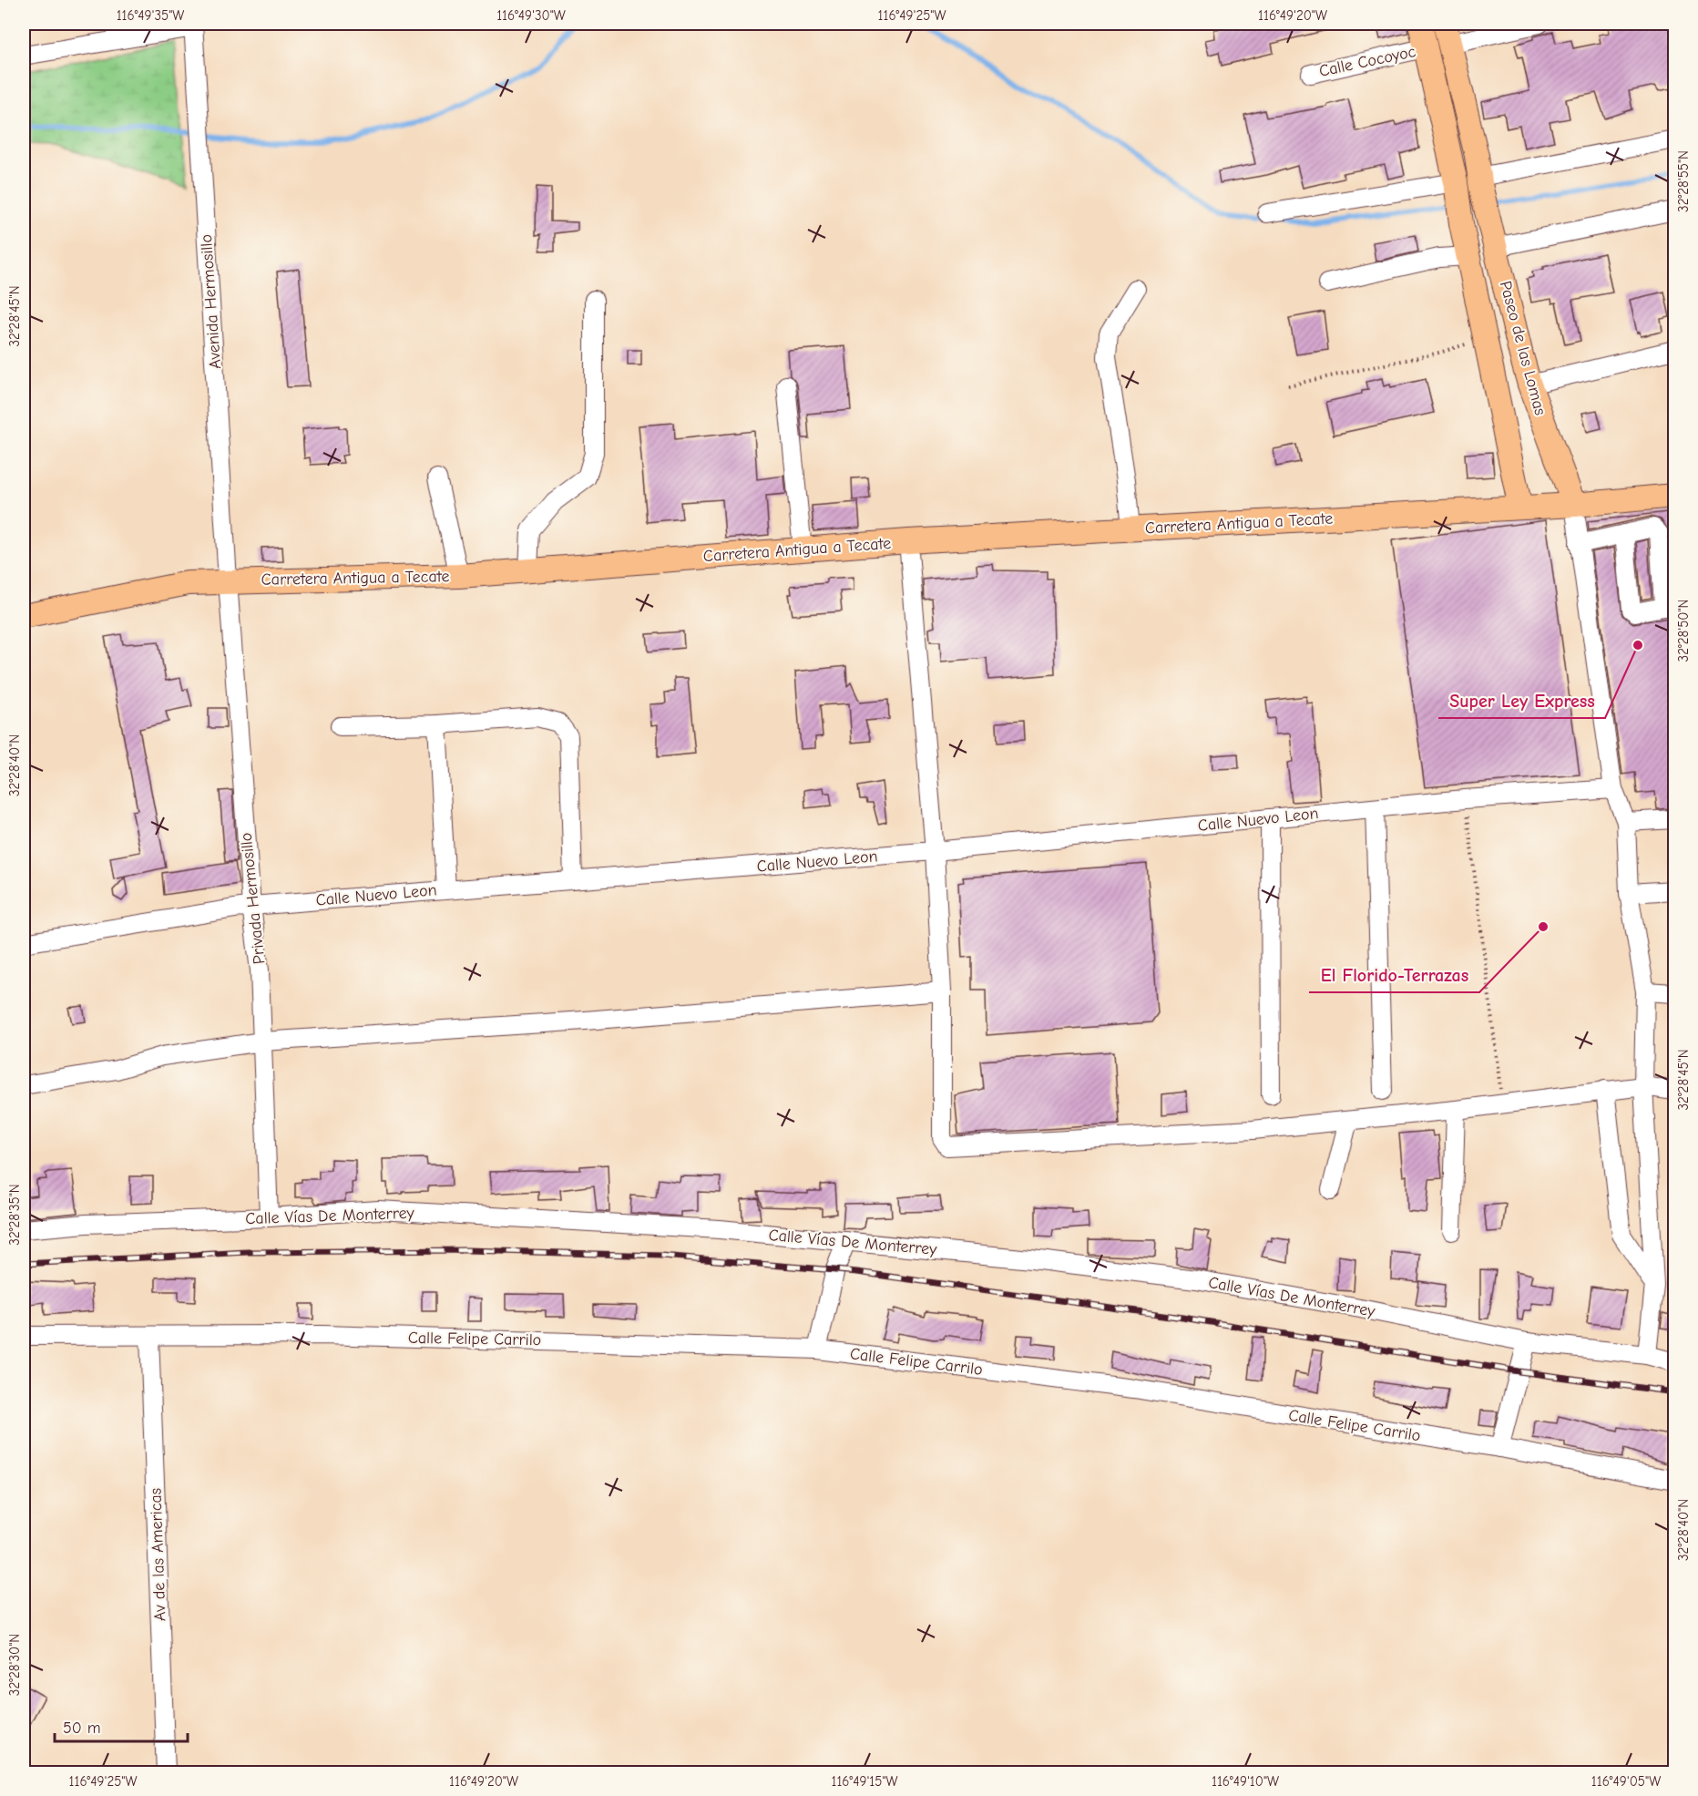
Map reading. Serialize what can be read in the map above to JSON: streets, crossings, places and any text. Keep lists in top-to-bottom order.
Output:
{
  "streets": {
    "main road": ["Paseo de las Lomas", "Carretera Antigua a Tecate"],
    "street": [
      "Calle Cocoyoc",
      "Avenida Hermosillo",
      "Calle Nuevo Leon",
      "Privada Hermosillo",
      "Calle Vías De Monterrey",
      "Calle Felipe Carrilo",
      "Av de las Americas"
    ]
  },
  "crossings": [
    ["Calle Cocoyoc", "Paseo de las Lomas"],
    ["Avenida Hermosillo", "Carretera Antigua a Tecate"],
    ["Avenida Hermosillo", "Privada Hermosillo"],
    ["Paseo de las Lomas", "Carretera Antigua a Tecate"],
    ["Carretera Antigua a Tecate", "Privada Hermosillo"],
    ["Calle Nuevo Leon", "Privada Hermosillo"],
    ["Privada Hermosillo", "Calle Vías De Monterrey"],
    ["Calle Felipe Carrilo", "Av de las Americas"]
  ],
  "places": ["Super Ley Express", "El Florido-Terrazas"],
  "scale_bar": "50 m",
  "coordinates": [
    "116°49'35\"W",
    "116°49'30\"W",
    "116°49'25\"W",
    "116°49'20\"W",
    "32°28'55\"N",
    "32°28'45\"N",
    "32°28'50\"N",
    "32°28'40\"N",
    "32°28'35\"N",
    "32°28'30\"N",
    "116°49'15\"W",
    "116°49'10\"W",
    "116°49'05\"W"
  ]
}
